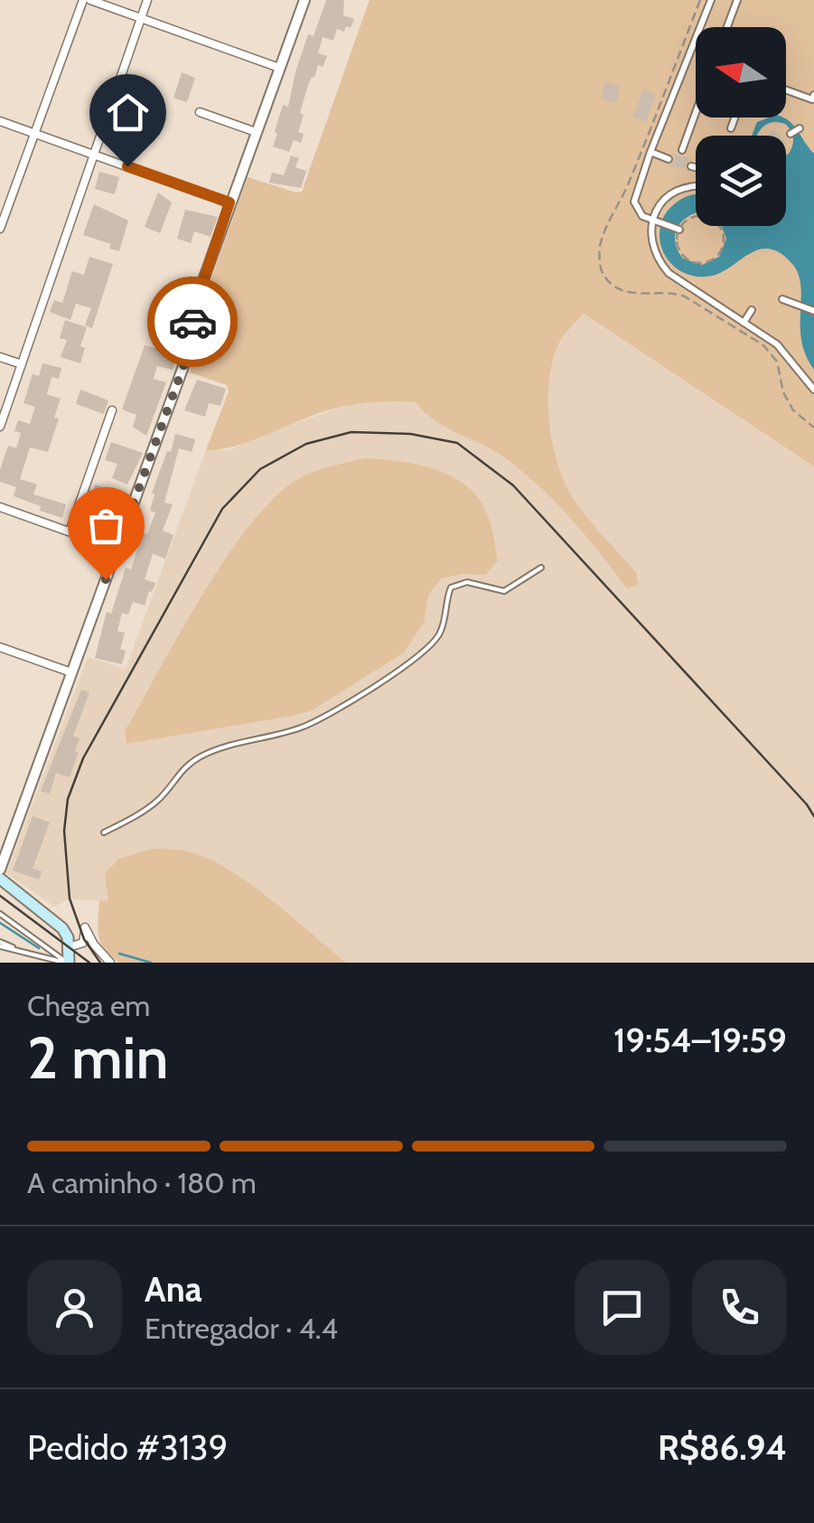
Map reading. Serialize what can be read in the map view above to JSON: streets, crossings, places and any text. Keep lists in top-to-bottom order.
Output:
{
  "north": "left",
  "page": {
    "heading": ["2 min", "Chega em", "19:54–19:59"],
    "panel": [
      "Ana",
      "Entregador · 4.4",
      "Pedido #3139",
      "R$86.94"
    ],
    "bar": "A caminho · 180 m"
  }
}
